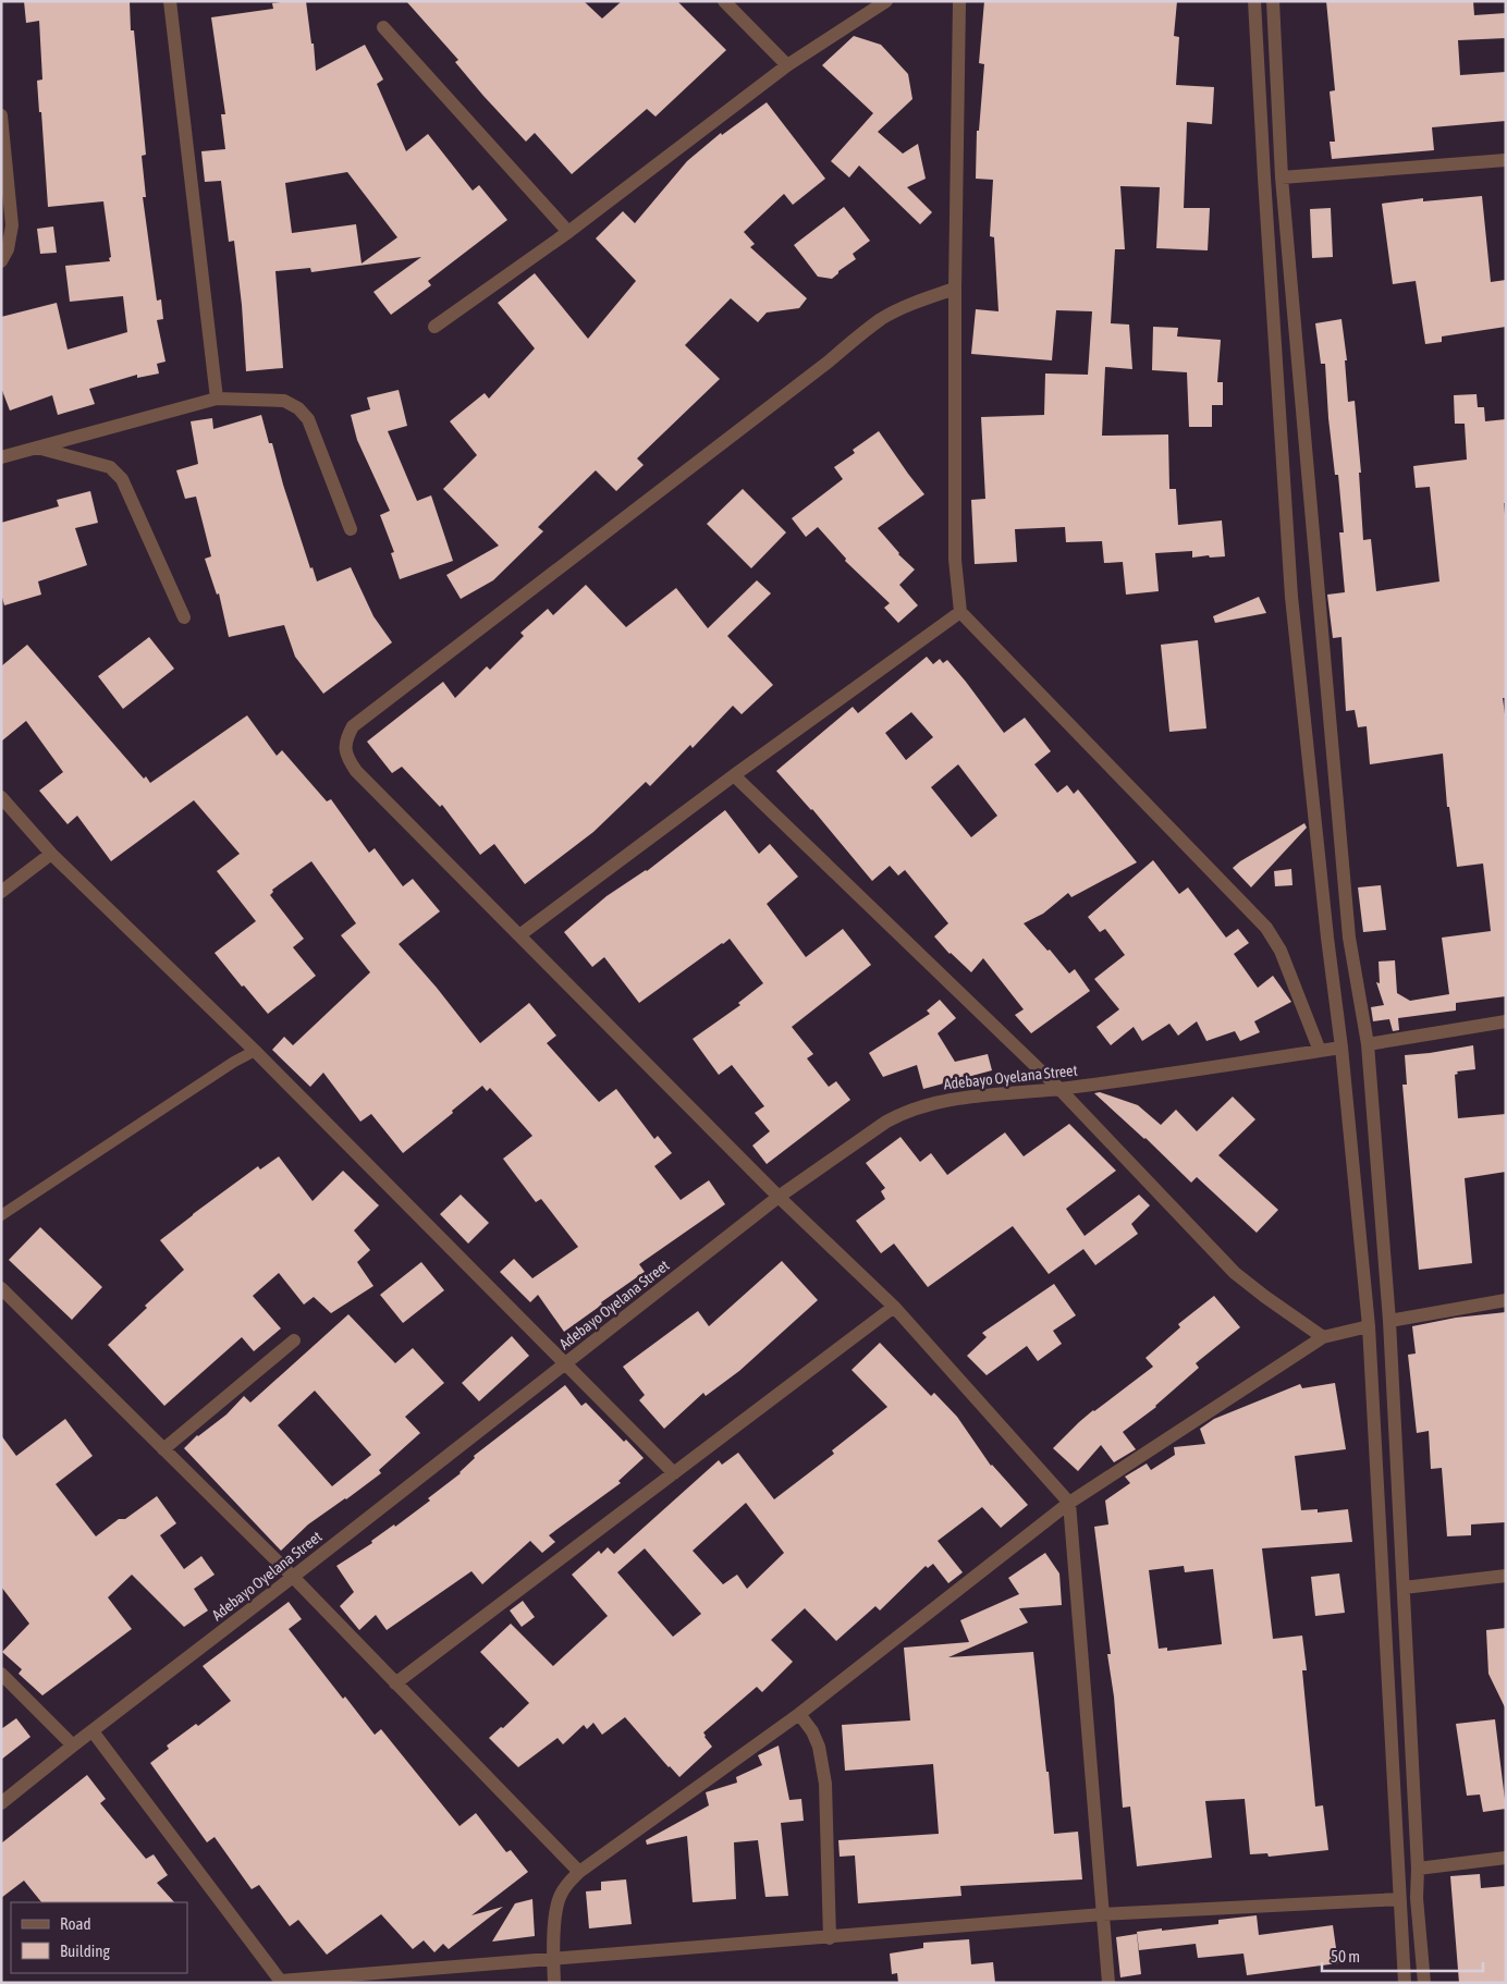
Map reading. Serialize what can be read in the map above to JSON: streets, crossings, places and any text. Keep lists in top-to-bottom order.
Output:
{
  "streets": {
    "street": ["Adebayo Oyelana Street"]
  },
  "legend": ["Road", "Building"],
  "scale_bar": "50 m"
}
